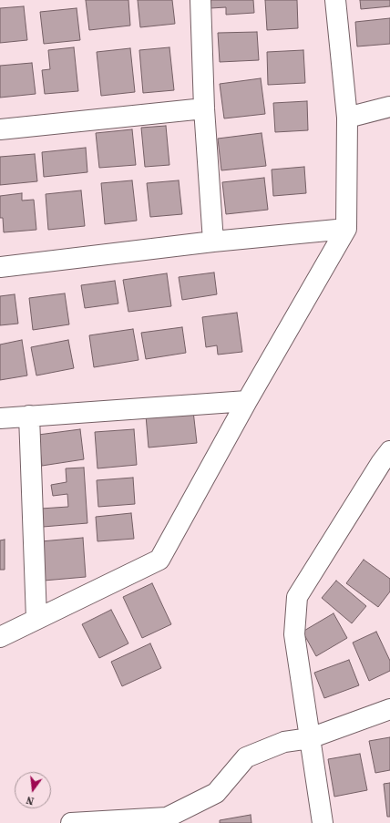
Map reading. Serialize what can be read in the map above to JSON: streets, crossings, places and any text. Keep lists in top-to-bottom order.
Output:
{
  "north": "bottom"
}
